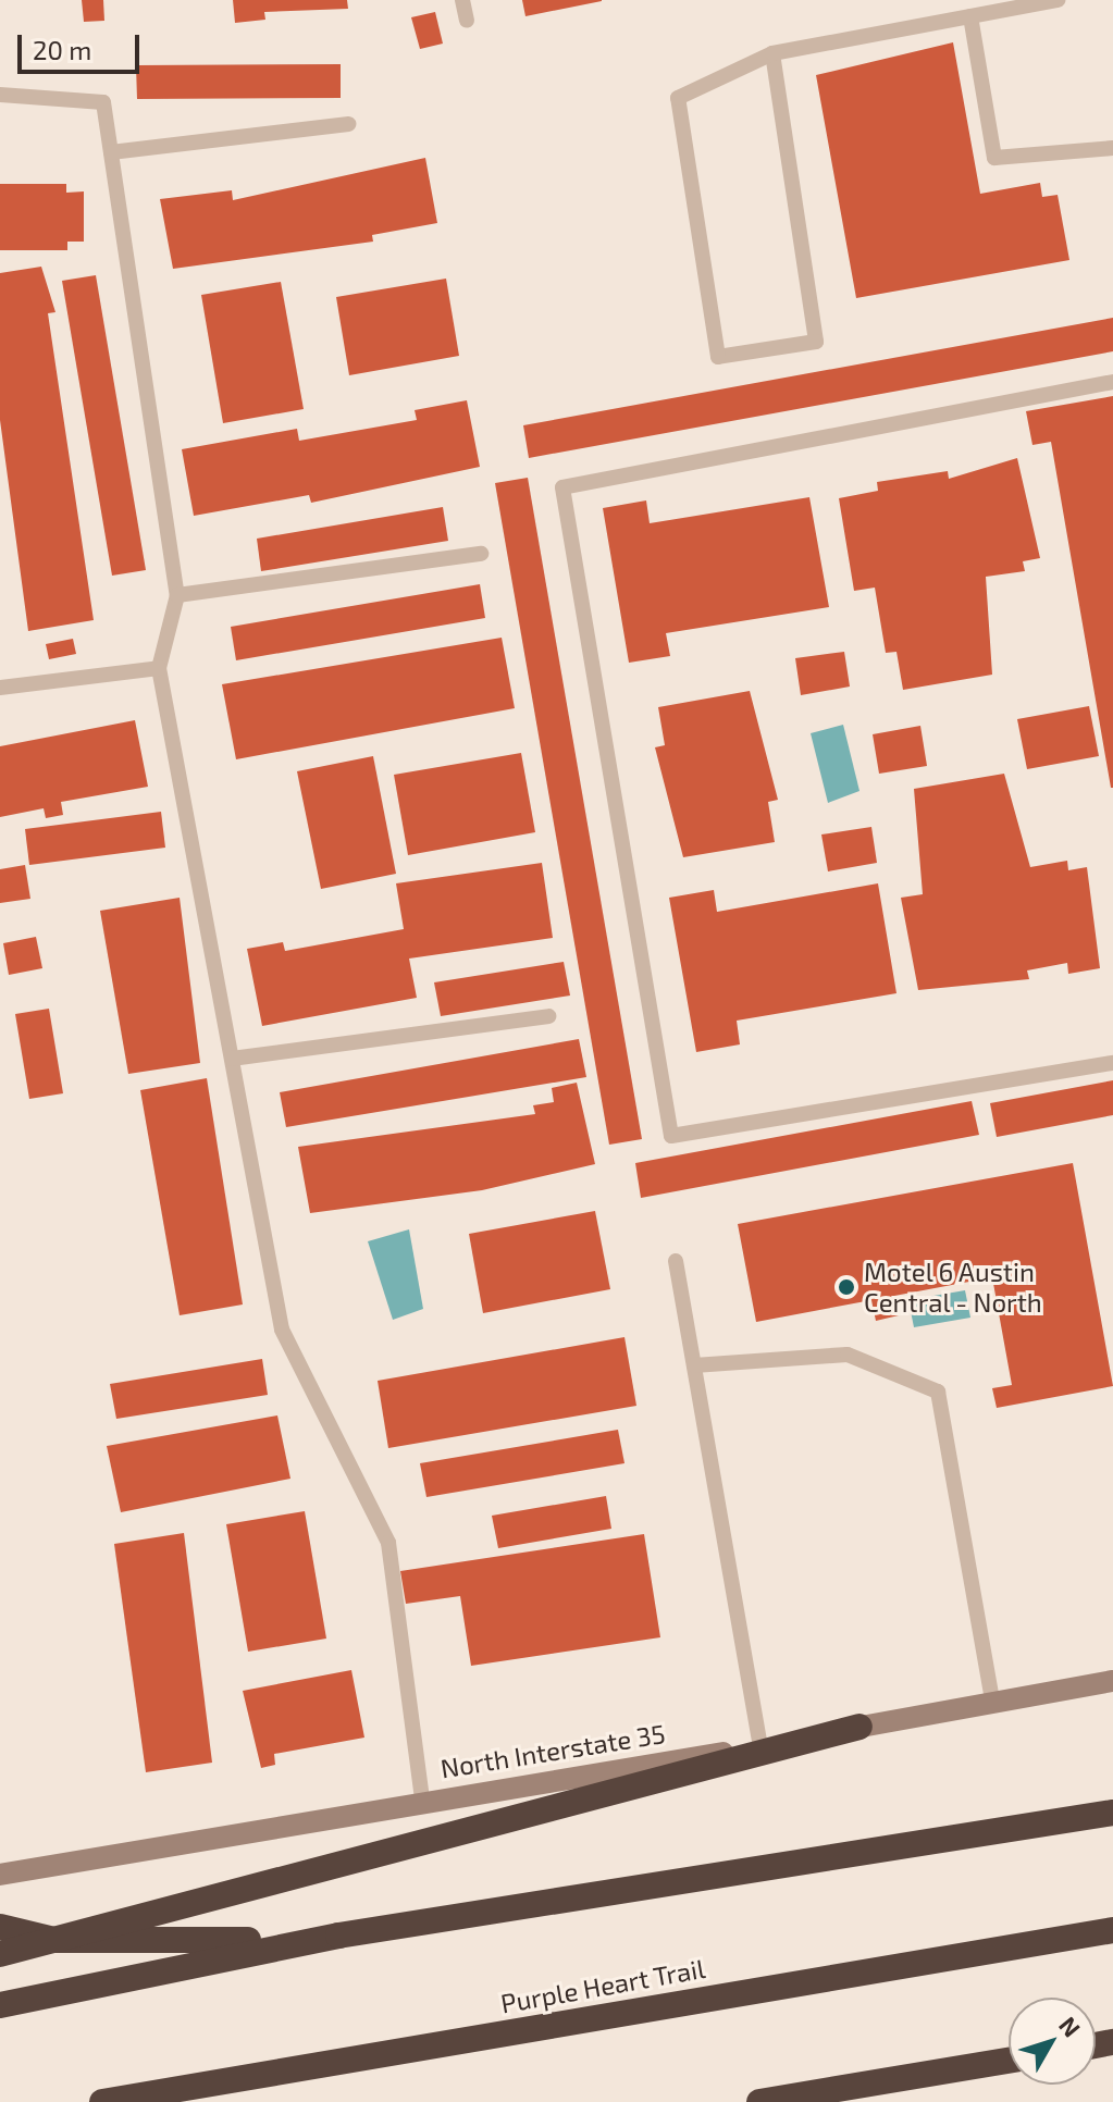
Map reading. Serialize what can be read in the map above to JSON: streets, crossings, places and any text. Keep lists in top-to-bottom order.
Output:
{
  "streets": {
    "highway": ["Purple Heart Trail"],
    "main road": ["North Interstate 35"]
  },
  "places": ["Motel 6 Austin Central - North"],
  "scale_bar": "20 m",
  "north": "top right"
}
